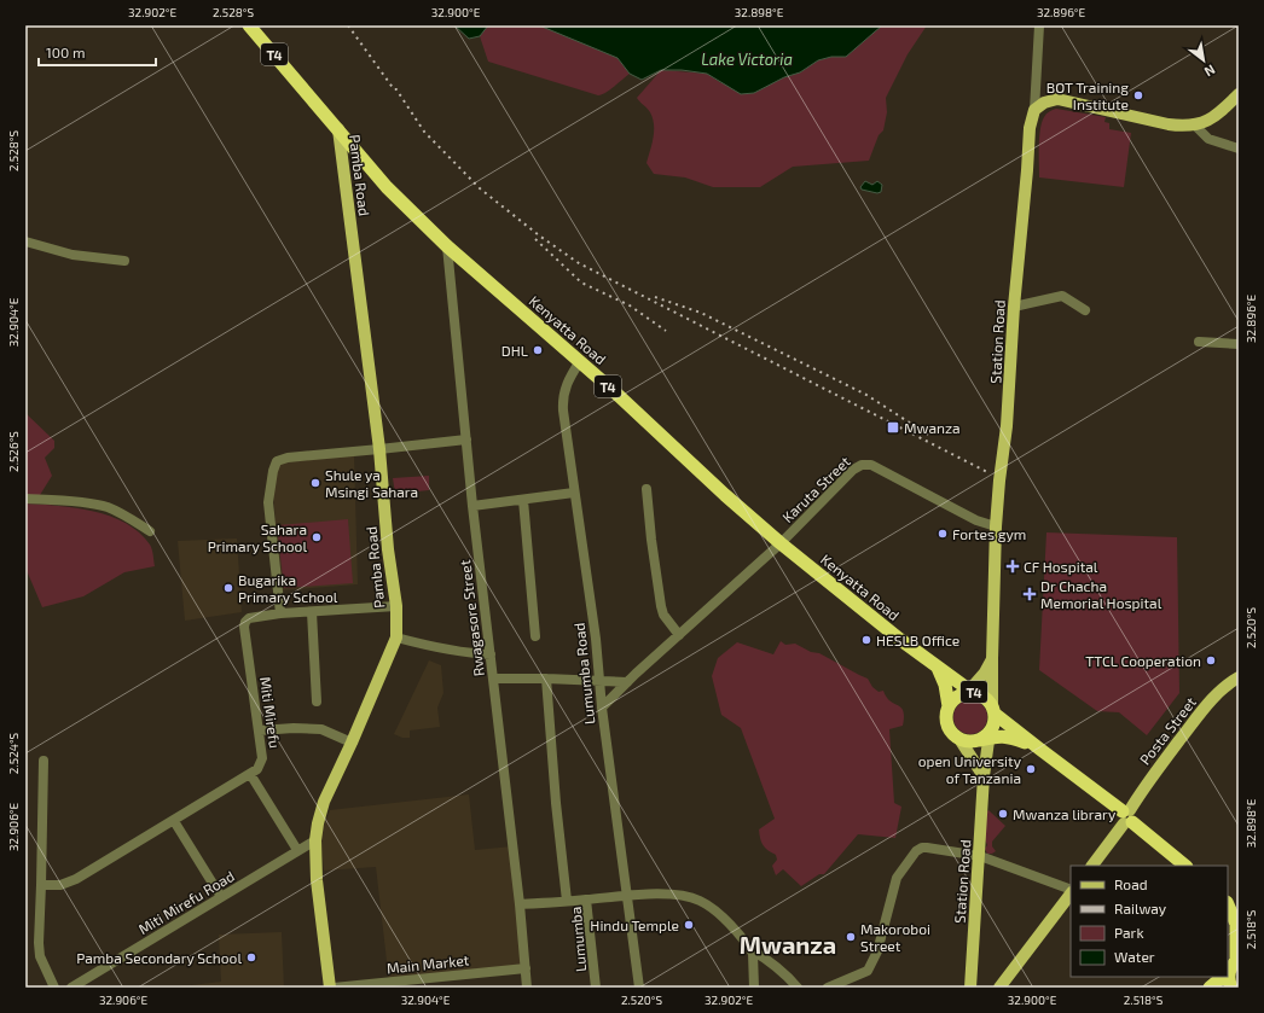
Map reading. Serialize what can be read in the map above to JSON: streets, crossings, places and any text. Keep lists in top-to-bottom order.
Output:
{
  "streets": {
    "highway": ["T4", "Kenyatta Road"],
    "main road": ["Pamba Road", "Station Road", "Posta Street"],
    "street": [
      "Karuta Street",
      "Rwagasore Street",
      "Lumumba Road",
      "Miti Mirefu",
      "Miti Mirefu Road",
      "Lumumba",
      "Main Market"
    ]
  },
  "crossings": [
    ["T4", "Kenyatta Road"],
    ["T4", "Station Road"],
    ["T4", "Posta Street"],
    ["Pamba Road", "Kenyatta Road"],
    ["Pamba Road", "Miti Mirefu"],
    ["Pamba Road", "Miti Mirefu Road"],
    ["Pamba Road", "Main Market"],
    ["Kenyatta Road", "Station Road"],
    ["Kenyatta Road", "Karuta Street"],
    ["Kenyatta Road", "Rwagasore Street"],
    ["Kenyatta Road", "Lumumba Road"],
    ["Station Road", "Karuta Street"],
    ["Karuta Street", "Lumumba Road"],
    ["Rwagasore Street", "Main Market"],
    ["Lumumba Road", "Lumumba"]
  ],
  "districts": ["Mwanza"],
  "water": ["Lake Victoria"],
  "places": {
    "other": [
      "BOT Training Institute",
      "DHL",
      "Shule ya Msingi Sahara",
      "Fortes gym",
      "Sahara Primary School",
      "Bugarika Primary School",
      "HESLB Office",
      "TTCL Cooperation",
      "open University of Tanzania",
      "Mwanza library",
      "Hindu Temple",
      "Makoroboi Street",
      "Pamba Secondary School"
    ],
    "transit": ["Mwanza"],
    "health": ["CF Hospital", "Dr Chacha Memorial Hospital"]
  },
  "legend": [
    "Road",
    "Railway",
    "Park",
    "Water"
  ],
  "scale_bar": "100 m",
  "north": "bottom right",
  "coordinates": [
    "32.902°E",
    "2.528°S",
    "32.900°E",
    "32.898°E",
    "32.896°E",
    "32.904°E",
    "2.526°S",
    "2.520°S",
    "2.524°S",
    "32.906°E",
    "2.518°S"
  ]
}
